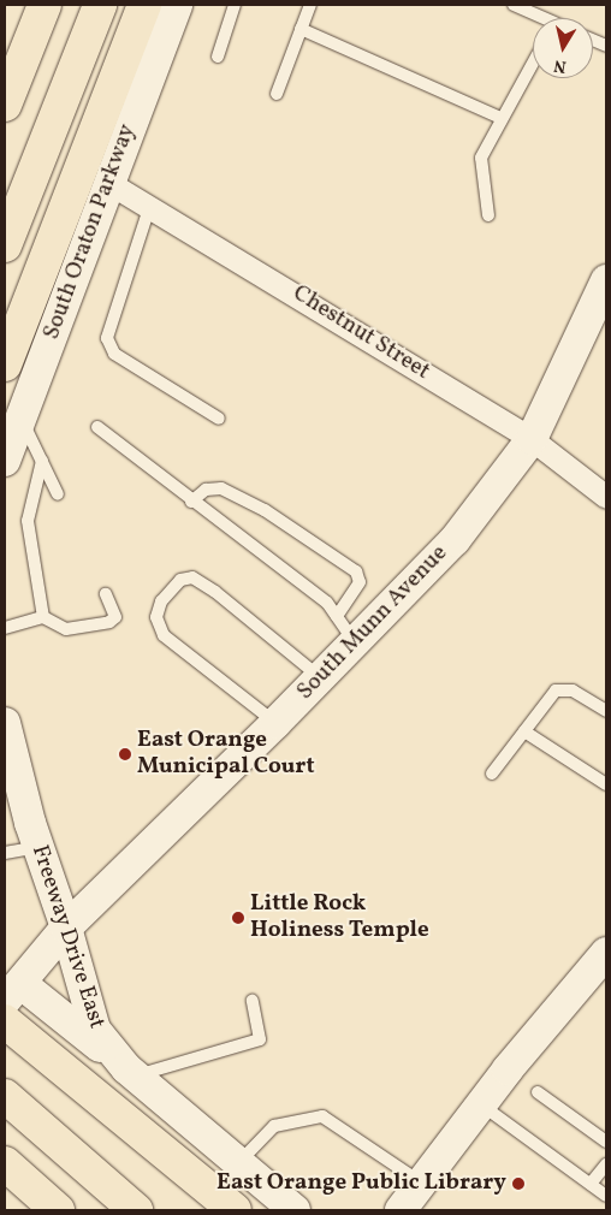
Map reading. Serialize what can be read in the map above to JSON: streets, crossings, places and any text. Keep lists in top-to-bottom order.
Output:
{
  "streets": {
    "main road": ["South Oraton Parkway", "South Munn Avenue", "Freeway Drive East"],
    "street": ["Chestnut Street"]
  },
  "crossings": [
    ["South Oraton Parkway", "Chestnut Street"],
    ["Chestnut Street", "South Munn Avenue"],
    ["South Munn Avenue", "Freeway Drive East"]
  ],
  "places": ["East Orange Municipal Court", "Little Rock Holiness Temple", "East Orange Public Library"],
  "north": "bottom"
}
